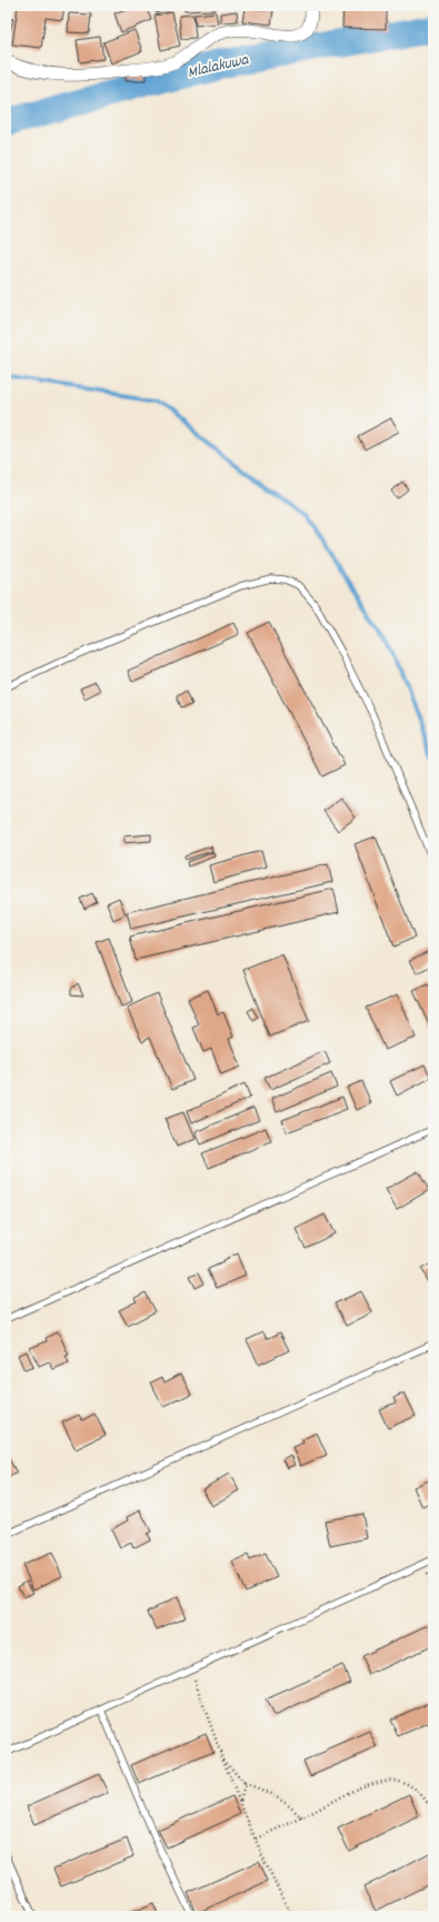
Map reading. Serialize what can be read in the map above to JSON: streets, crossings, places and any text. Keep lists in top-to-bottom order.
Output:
{
  "water": ["Mlalakuwa"]
}
